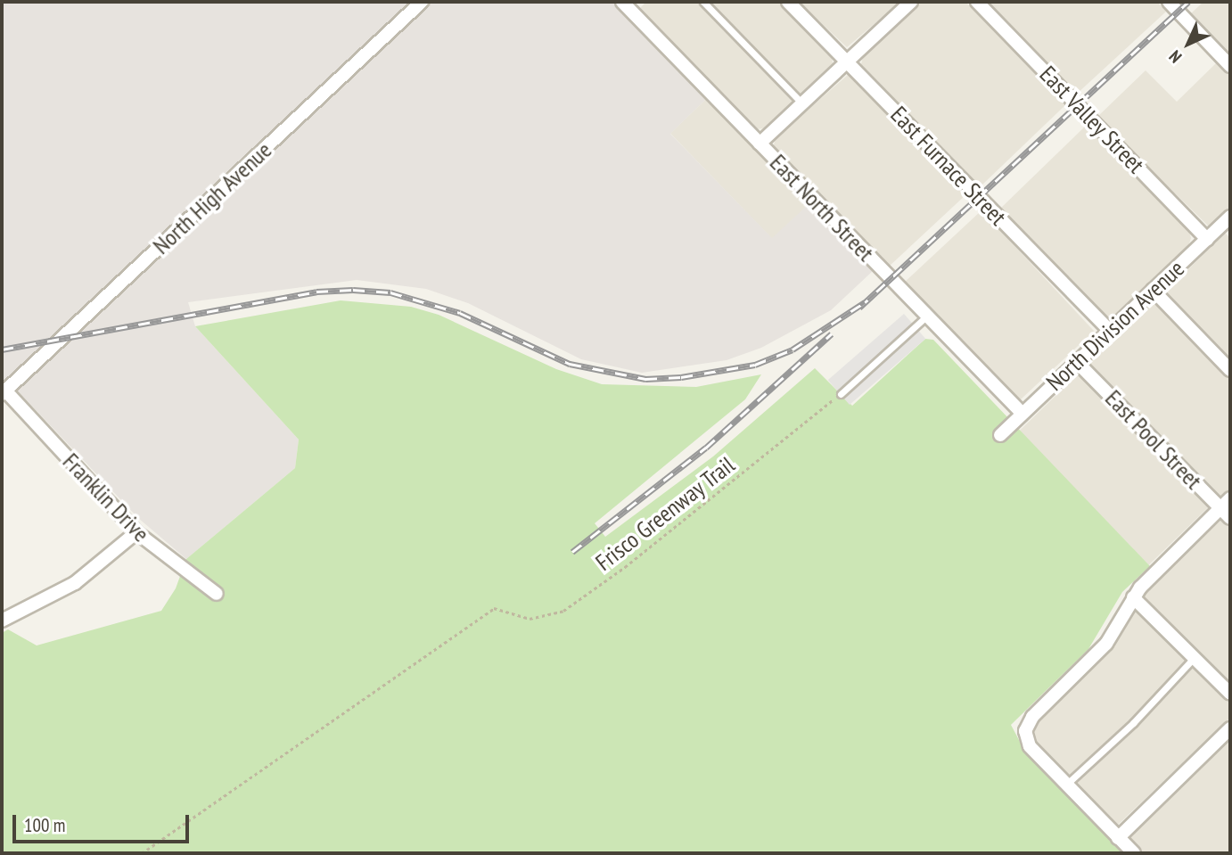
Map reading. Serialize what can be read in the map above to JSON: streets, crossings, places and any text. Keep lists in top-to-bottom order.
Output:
{
  "streets": {
    "street": [
      "East Valley Street",
      "East Furnace Street",
      "North High Avenue",
      "East North Street",
      "North Division Avenue",
      "East Pool Street",
      "Franklin Drive"
    ],
    "path": ["Frisco Greenway Trail"]
  },
  "crossings": [
    ["East Valley Street", "North Division Avenue"],
    ["East Furnace Street", "North Division Avenue"],
    ["North High Avenue", "Franklin Drive"],
    ["East North Street", "North Division Avenue"],
    ["North Division Avenue", "East Pool Street"]
  ],
  "scale_bar": "100 m",
  "north": "bottom left"
}
